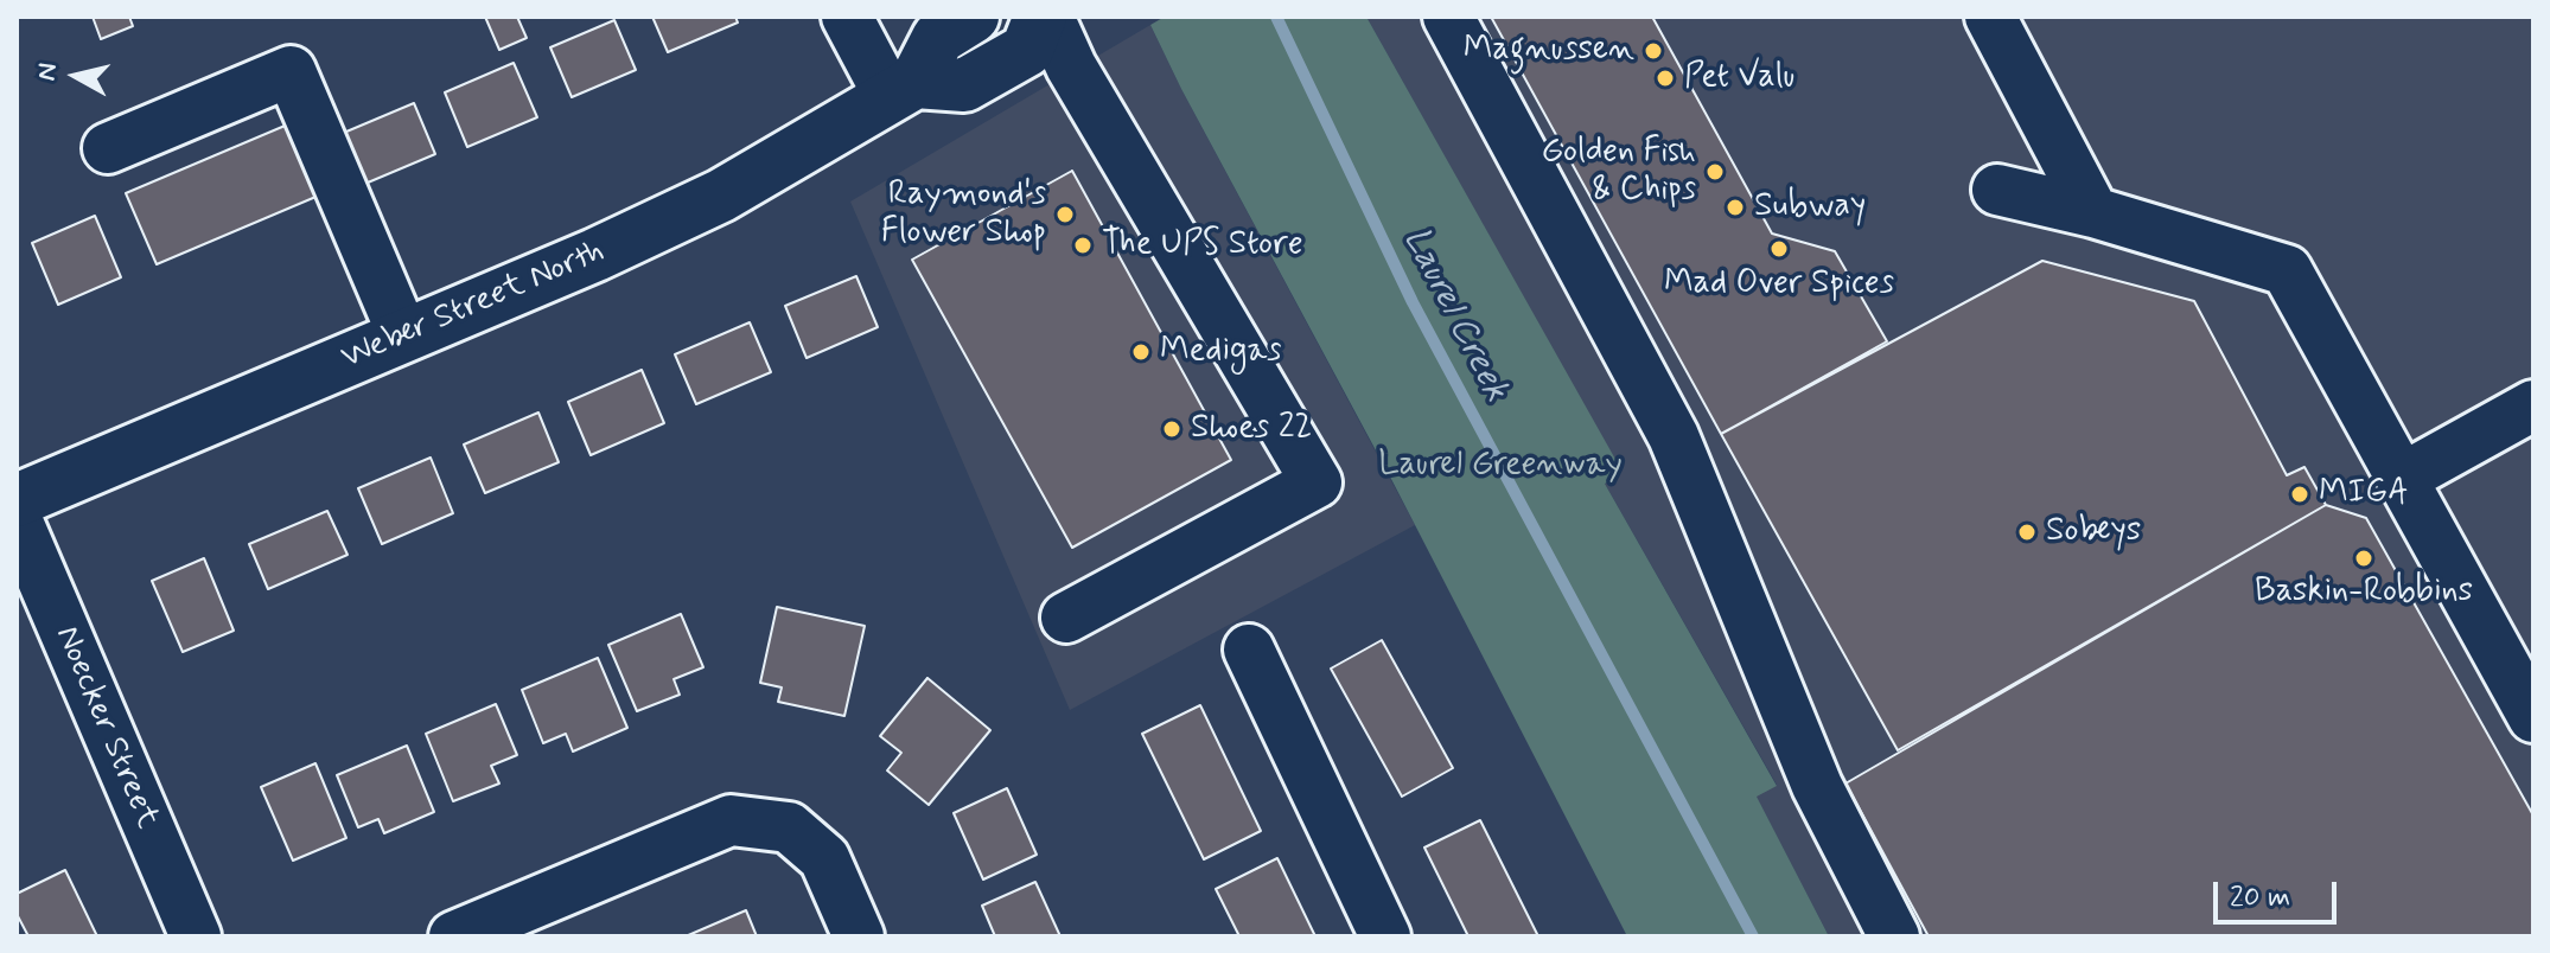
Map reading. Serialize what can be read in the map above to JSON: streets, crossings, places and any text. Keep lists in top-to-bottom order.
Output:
{
  "streets": {
    "main road": ["Weber Street North"],
    "street": ["Noecker Street"]
  },
  "water": ["Laurel Creek"],
  "parks": ["Laurel Greenway"],
  "places": [
    "Magnussen",
    "Pet Valu",
    "Golden Fish & Chips",
    "Subway",
    "Raymond's Flower Shop",
    "The UPS Store",
    "Mad Over Spices",
    "Medigas",
    "Shoes 22",
    "MIGA",
    "Sobeys",
    "Baskin-Robbins"
  ],
  "scale_bar": "20 m",
  "north": "left"
}
